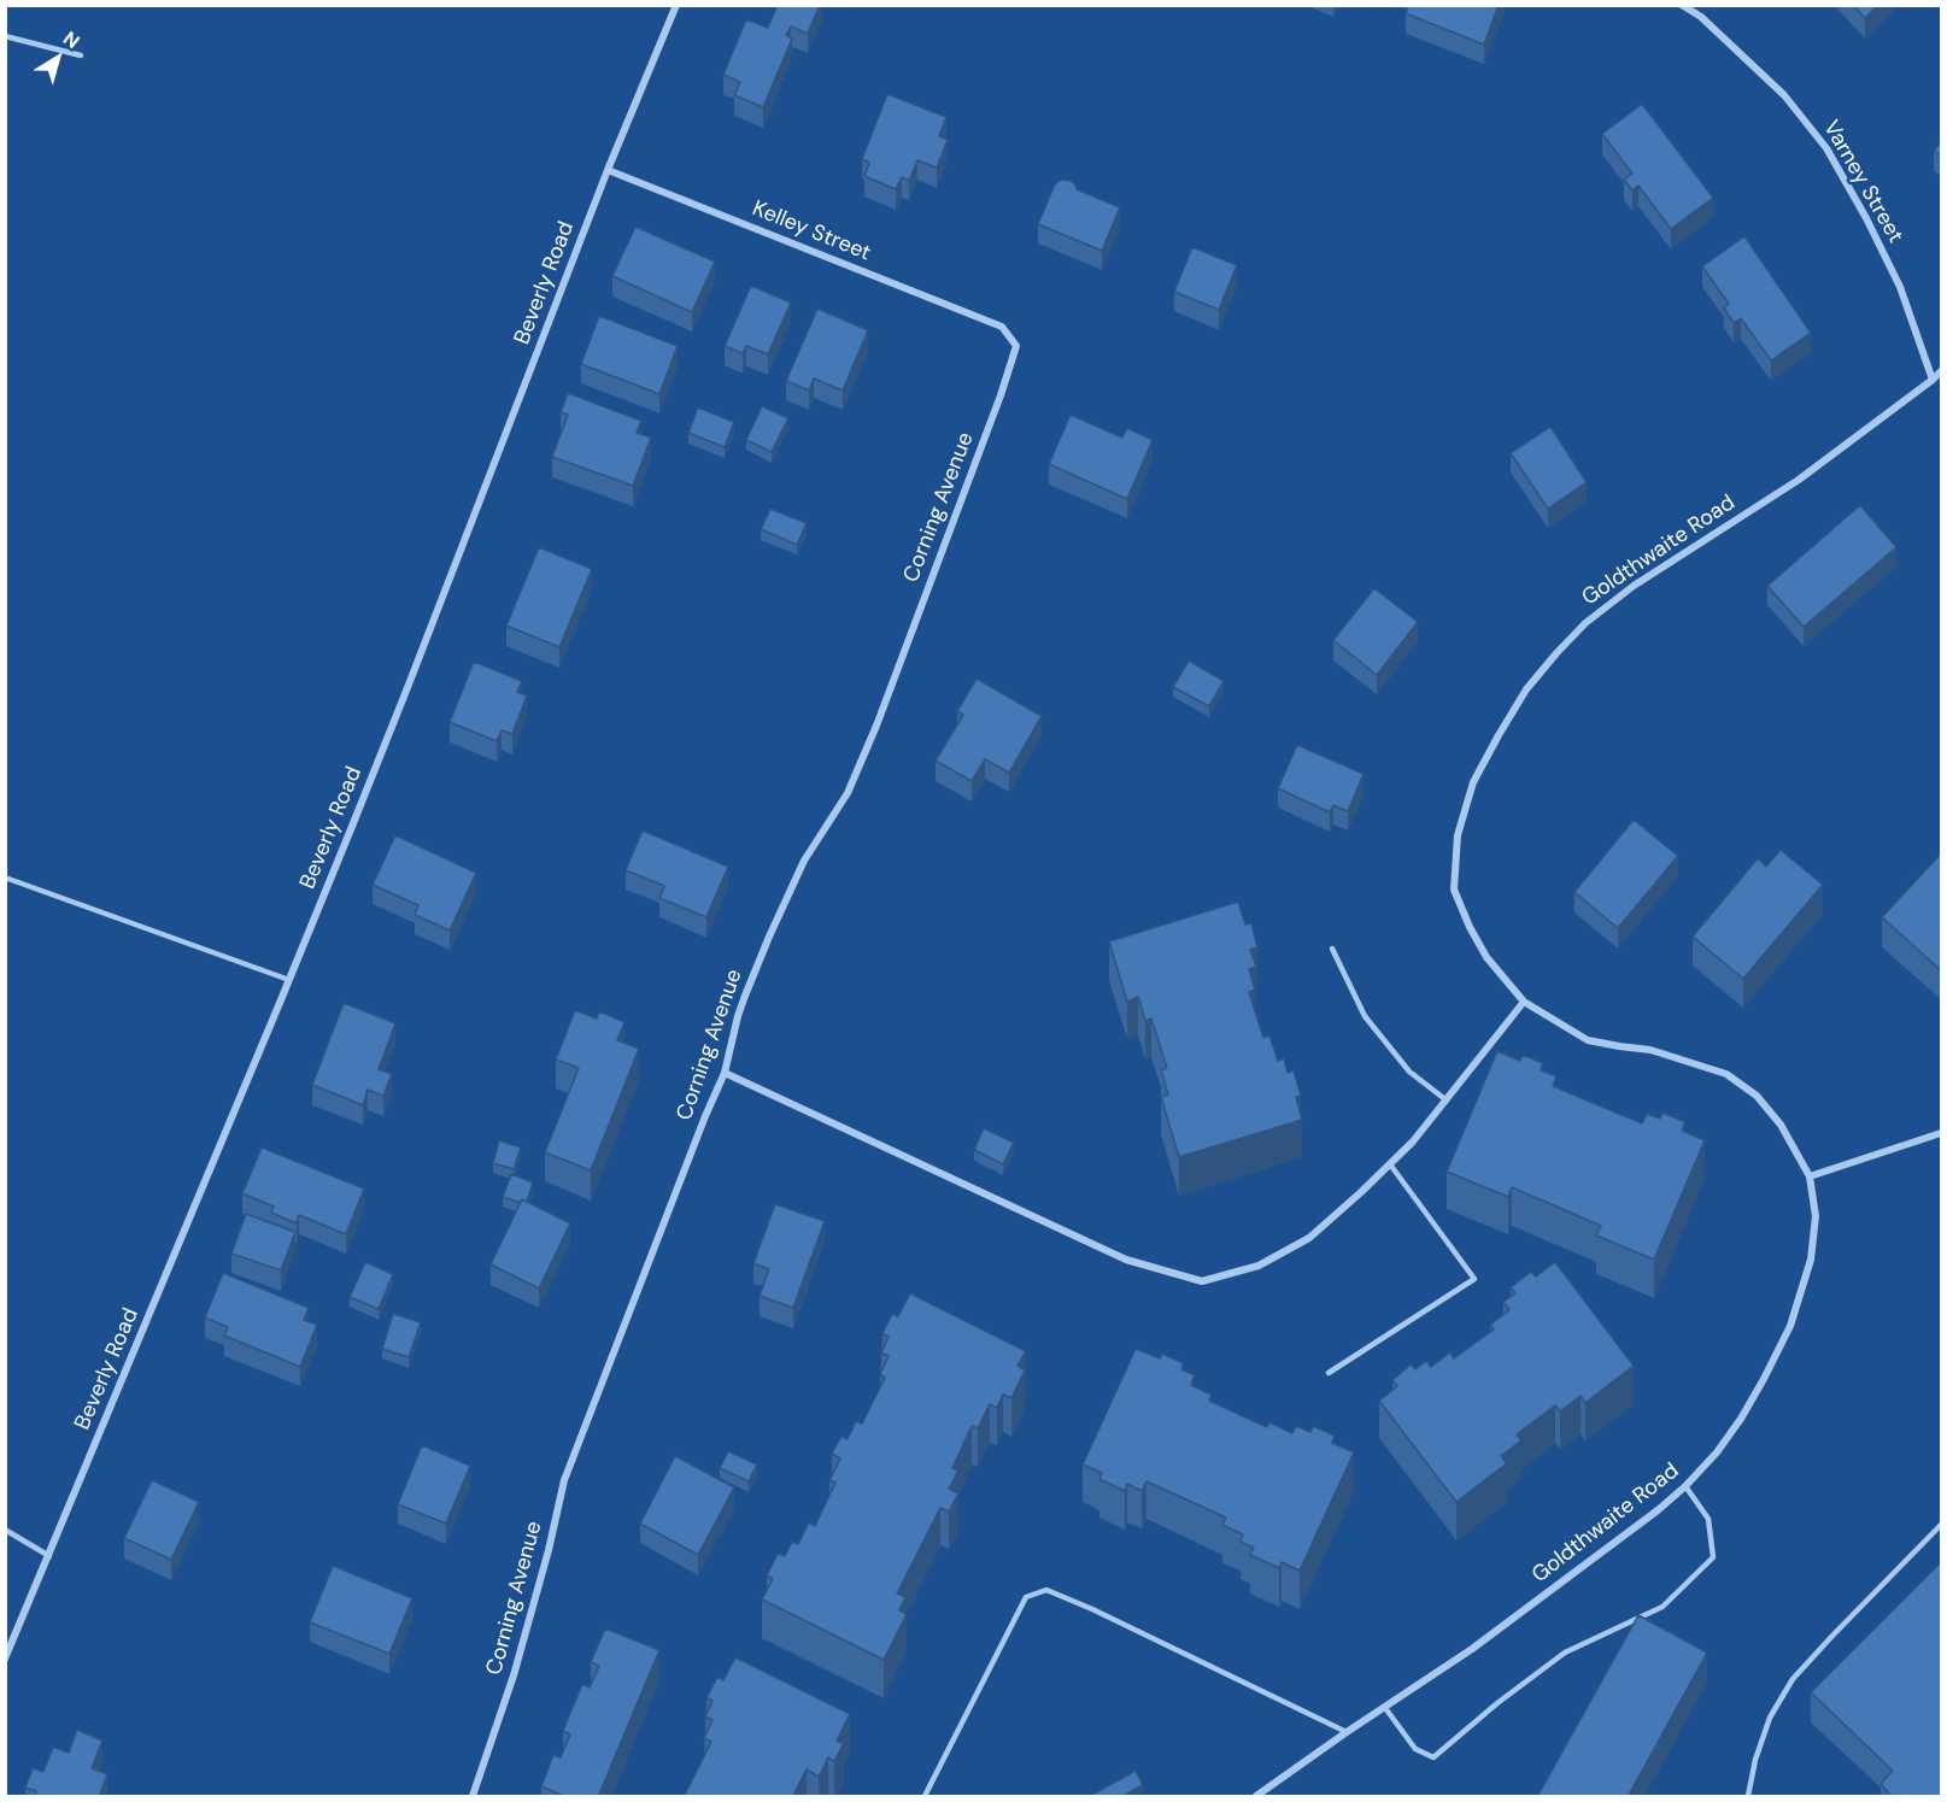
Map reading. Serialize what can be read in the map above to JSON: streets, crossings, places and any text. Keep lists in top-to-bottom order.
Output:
{
  "streets": {
    "street": [
      "Varney Street",
      "Kelley Street",
      "Beverly Road",
      "Corning Avenue",
      "Goldthwaite Road"
    ]
  },
  "crossings": [
    ["Varney Street", "Goldthwaite Road"],
    ["Kelley Street", "Beverly Road"],
    ["Kelley Street", "Corning Avenue"]
  ],
  "north": "top right"
}
